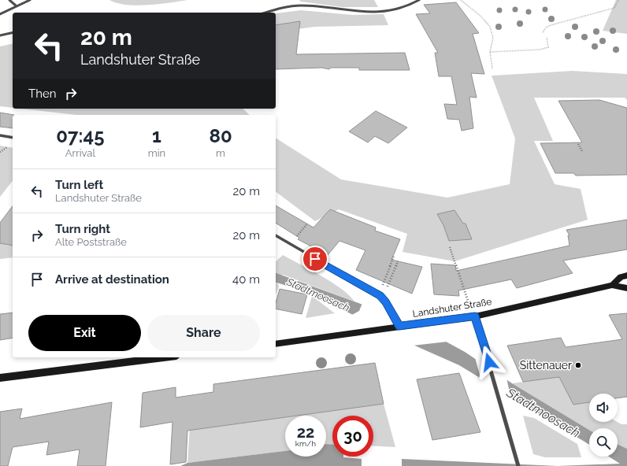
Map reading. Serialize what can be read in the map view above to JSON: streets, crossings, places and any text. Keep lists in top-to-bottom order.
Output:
{
  "streets": {
    "main road": ["Landshuter Straße"]
  },
  "water": ["Stadtmoosach"],
  "places": ["Sittenauer"],
  "page": {
    "turn": ["20 m", "Landshuter Straße"],
    "then": "Then",
    "eta": [
      "07:45",
      "Arrival",
      "1",
      "min",
      "80",
      "m"
    ],
    "list": [
      {
        "name": "Turn left",
        "note": "Landshuter Straße",
        "value": "20 m"
      },
      {
        "name": "Turn right",
        "note": "Alte Poststraße",
        "value": "20 m"
      },
      {
        "name": "Arrive at destination",
        "value": "40 m"
      }
    ],
    "buttons": ["Exit", "Share"],
    "speed": "22 km/h",
    "limit": "30"
  }
}
